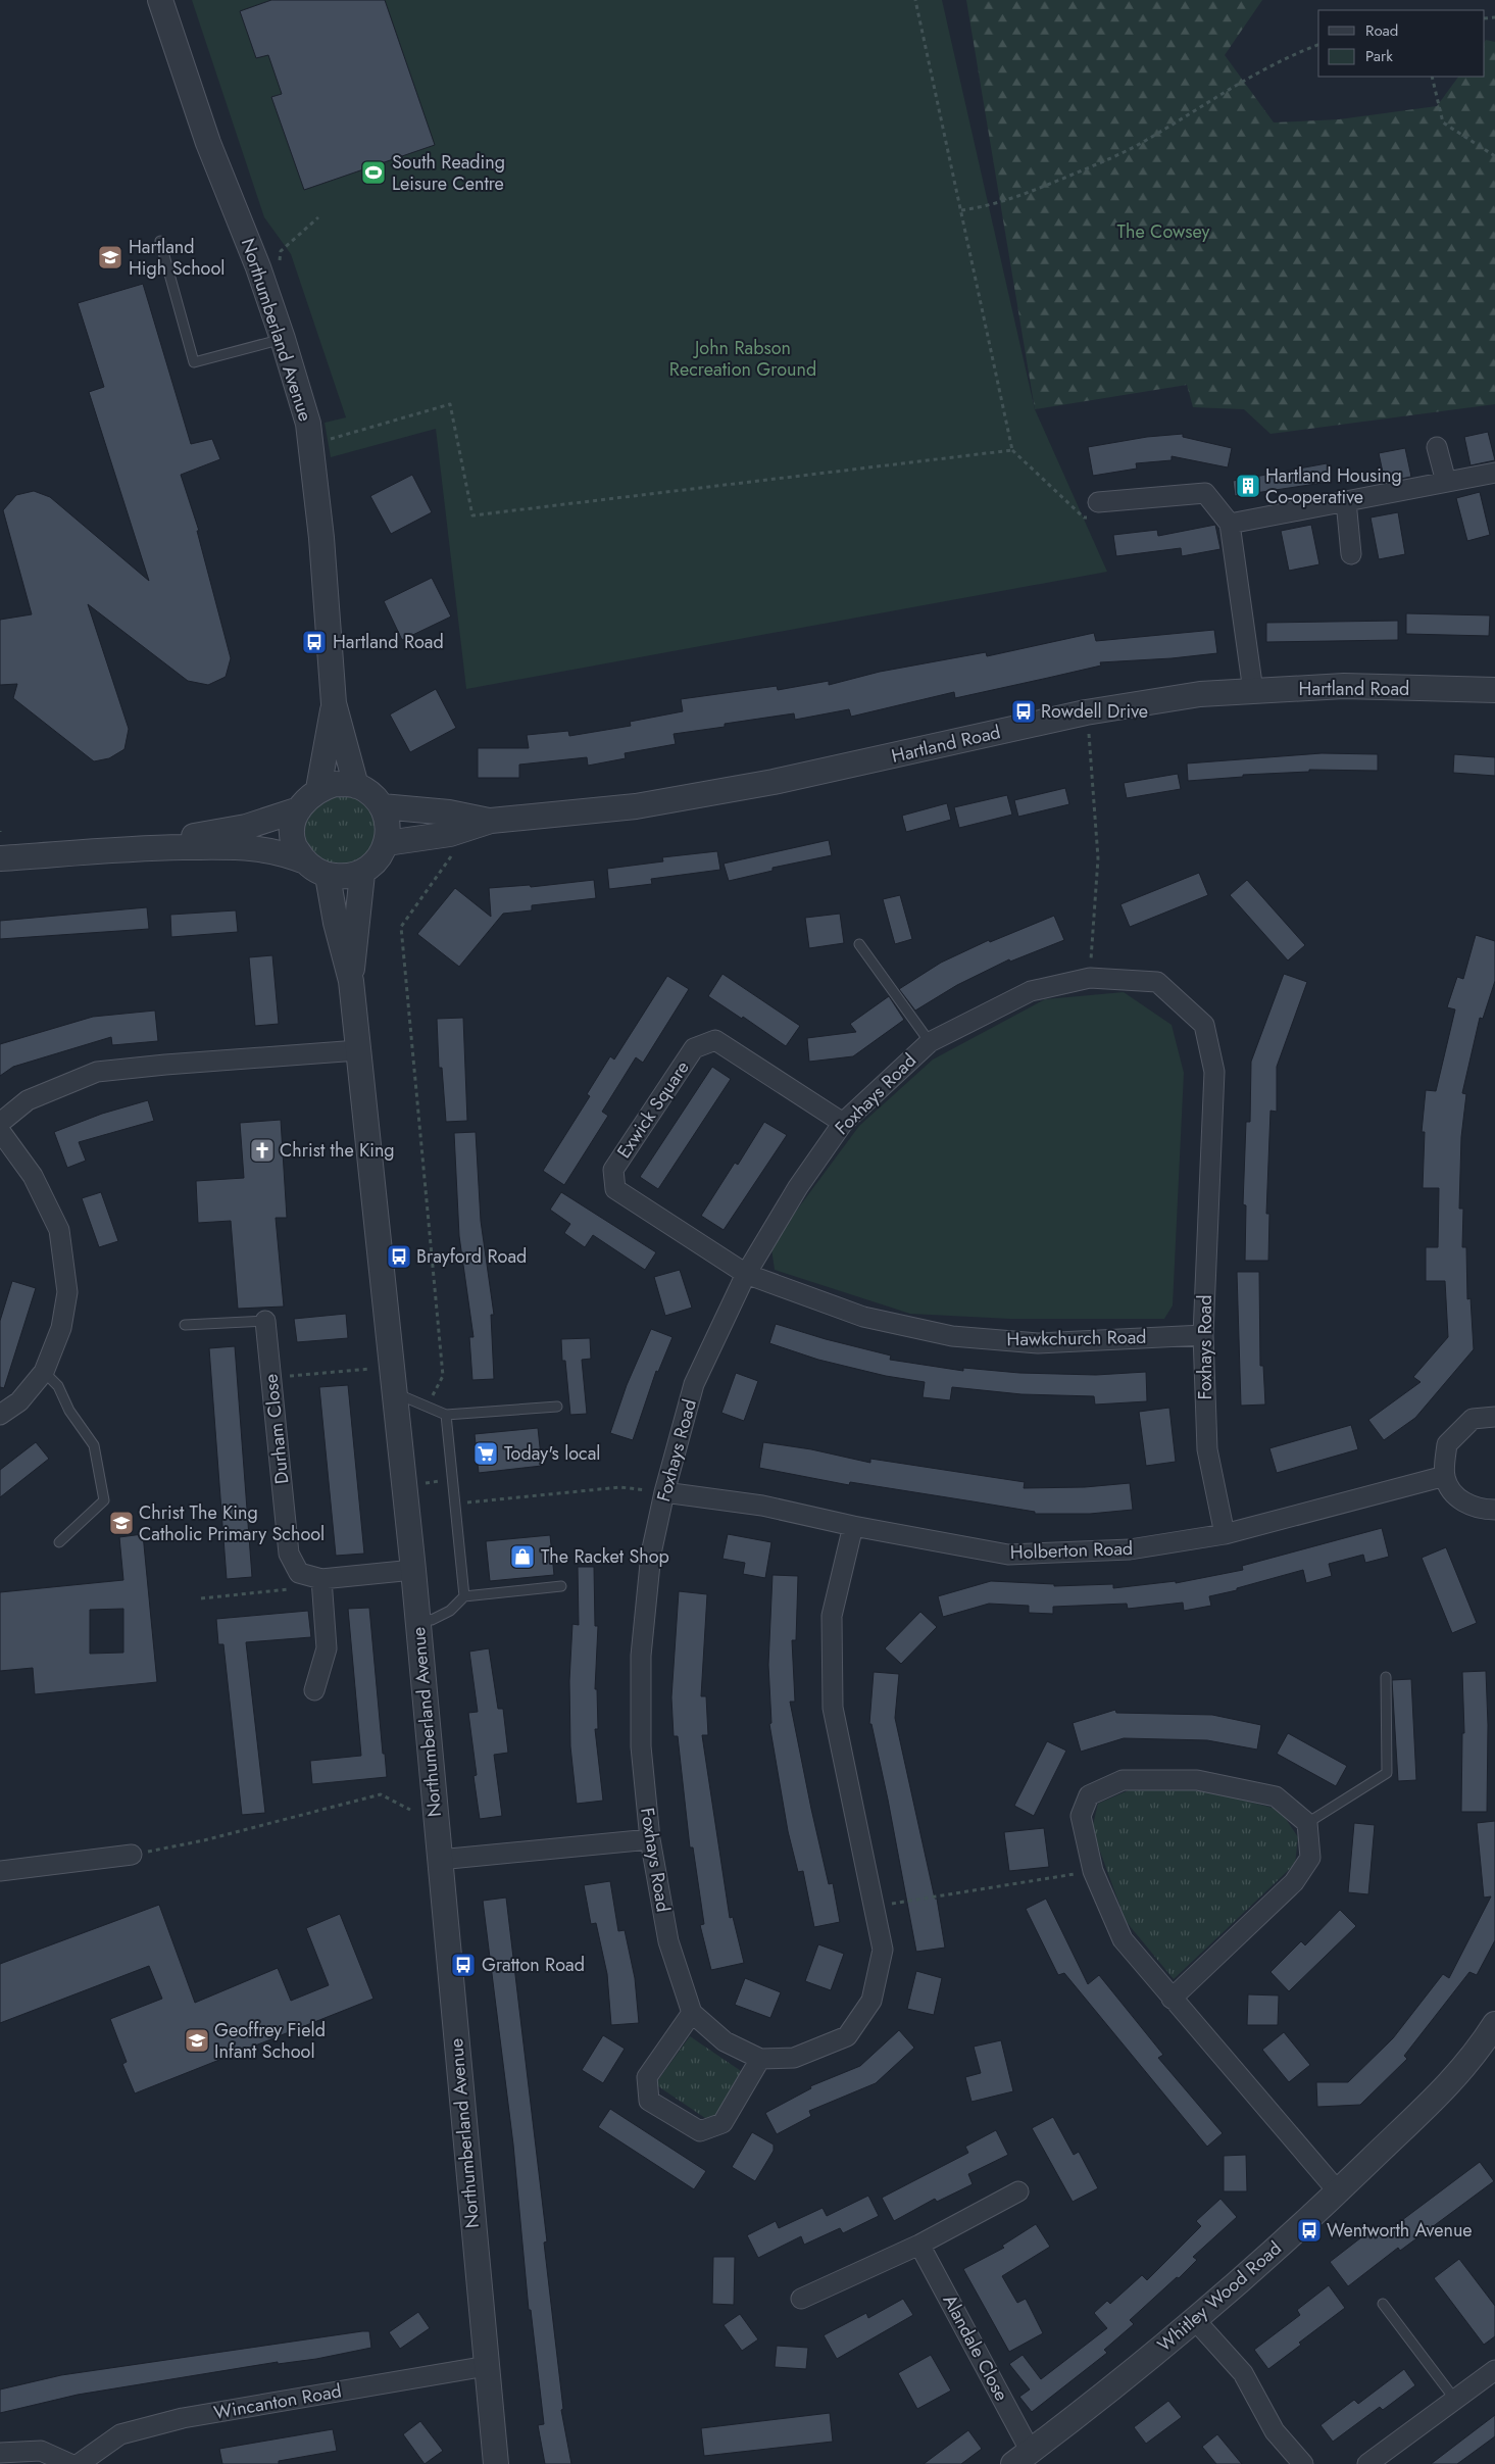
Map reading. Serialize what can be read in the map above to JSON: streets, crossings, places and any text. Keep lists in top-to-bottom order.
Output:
{
  "streets": {
    "street": [
      "Northumberland Avenue",
      "Hartland Road",
      "Foxhays Road",
      "Exwick Square",
      "Hawkchurch Road",
      "Durham Close",
      "Holberton Road",
      "Whitley Wood Road",
      "Alandale Close",
      "Wincanton Road"
    ]
  },
  "crossings": [
    ["Northumberland Avenue", "Hartland Road"],
    ["Northumberland Avenue", "Durham Close"],
    ["Northumberland Avenue", "Wincanton Road"],
    ["Foxhays Road", "Exwick Square"],
    ["Foxhays Road", "Hawkchurch Road"],
    ["Foxhays Road", "Holberton Road"],
    ["Exwick Square", "Hawkchurch Road"],
    ["Whitley Wood Road", "Alandale Close"]
  ],
  "parks": ["The Cowsey", "John Rabson Recreation Ground"],
  "places": {
    "sports": ["South Reading Leisure Centre"],
    "school or university": ["Hartland High School", "Christ The King Catholic Primary School", "Geoffrey Field Infant School"],
    "building": ["Hartland Housing Co-operative"],
    "bus stop": [
      "Hartland Road",
      "Rowdell Drive",
      "Brayford Road",
      "Gratton Road",
      "Wentworth Avenue"
    ],
    "church": ["Christ the King"],
    "supermarket": ["Today's local"],
    "shop": ["The Racket Shop"]
  },
  "legend": ["Road", "Park"]
}
